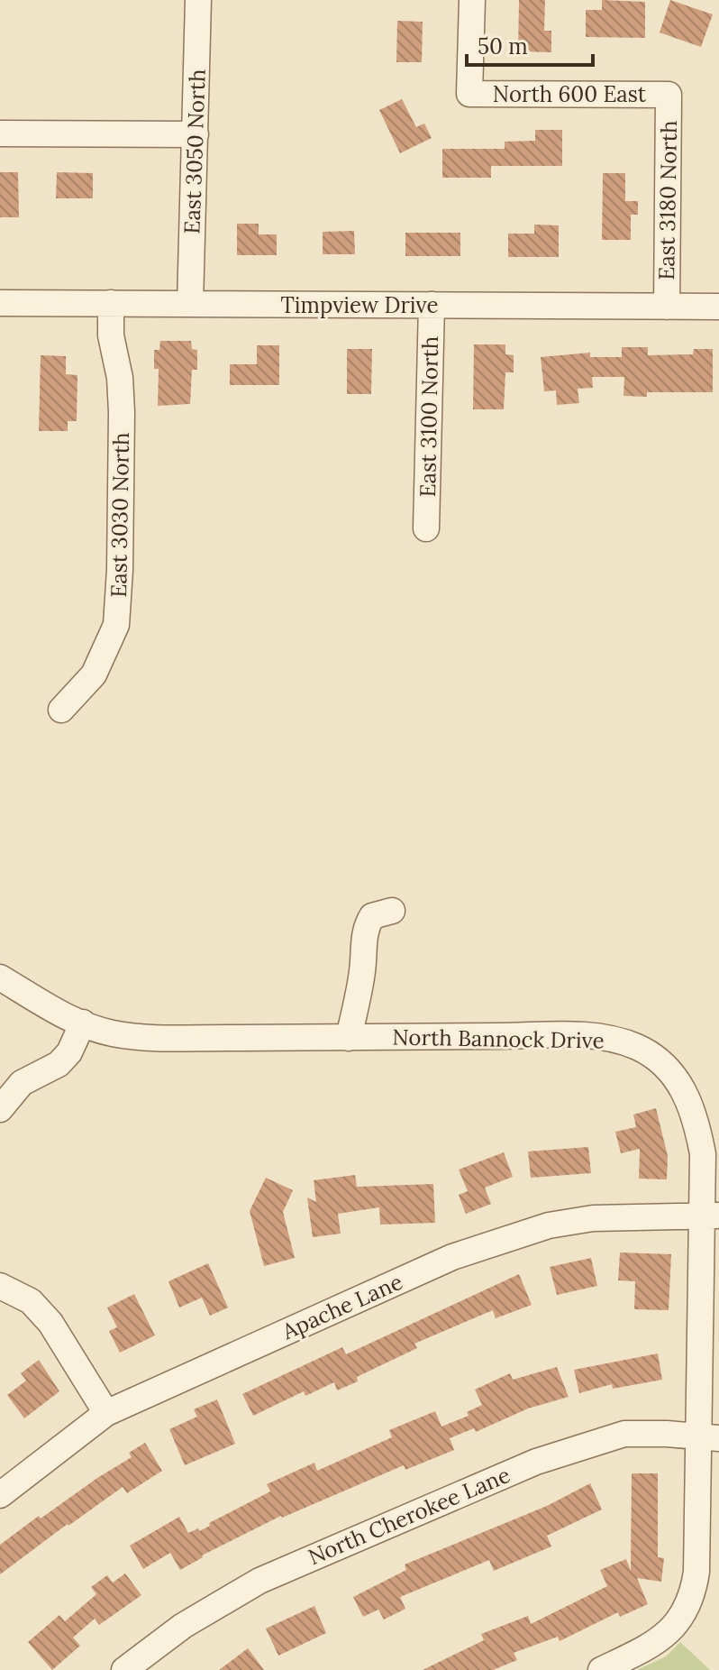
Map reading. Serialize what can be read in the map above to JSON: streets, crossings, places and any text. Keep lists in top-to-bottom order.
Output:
{
  "streets": {
    "street": [
      "North 600 East",
      "East 3050 North",
      "East 3180 North",
      "Timpview Drive",
      "East 3100 North",
      "East 3030 North",
      "North Bannock Drive",
      "Apache Lane",
      "North Cherokee Lane"
    ]
  },
  "crossings": [
    ["North 600 East", "East 3180 North"],
    ["East 3050 North", "Timpview Drive"],
    ["East 3180 North", "Timpview Drive"],
    ["Timpview Drive", "East 3100 North"],
    ["Timpview Drive", "East 3030 North"],
    ["North Bannock Drive", "Apache Lane"],
    ["North Bannock Drive", "North Cherokee Lane"]
  ],
  "scale_bar": "50 m"
}
